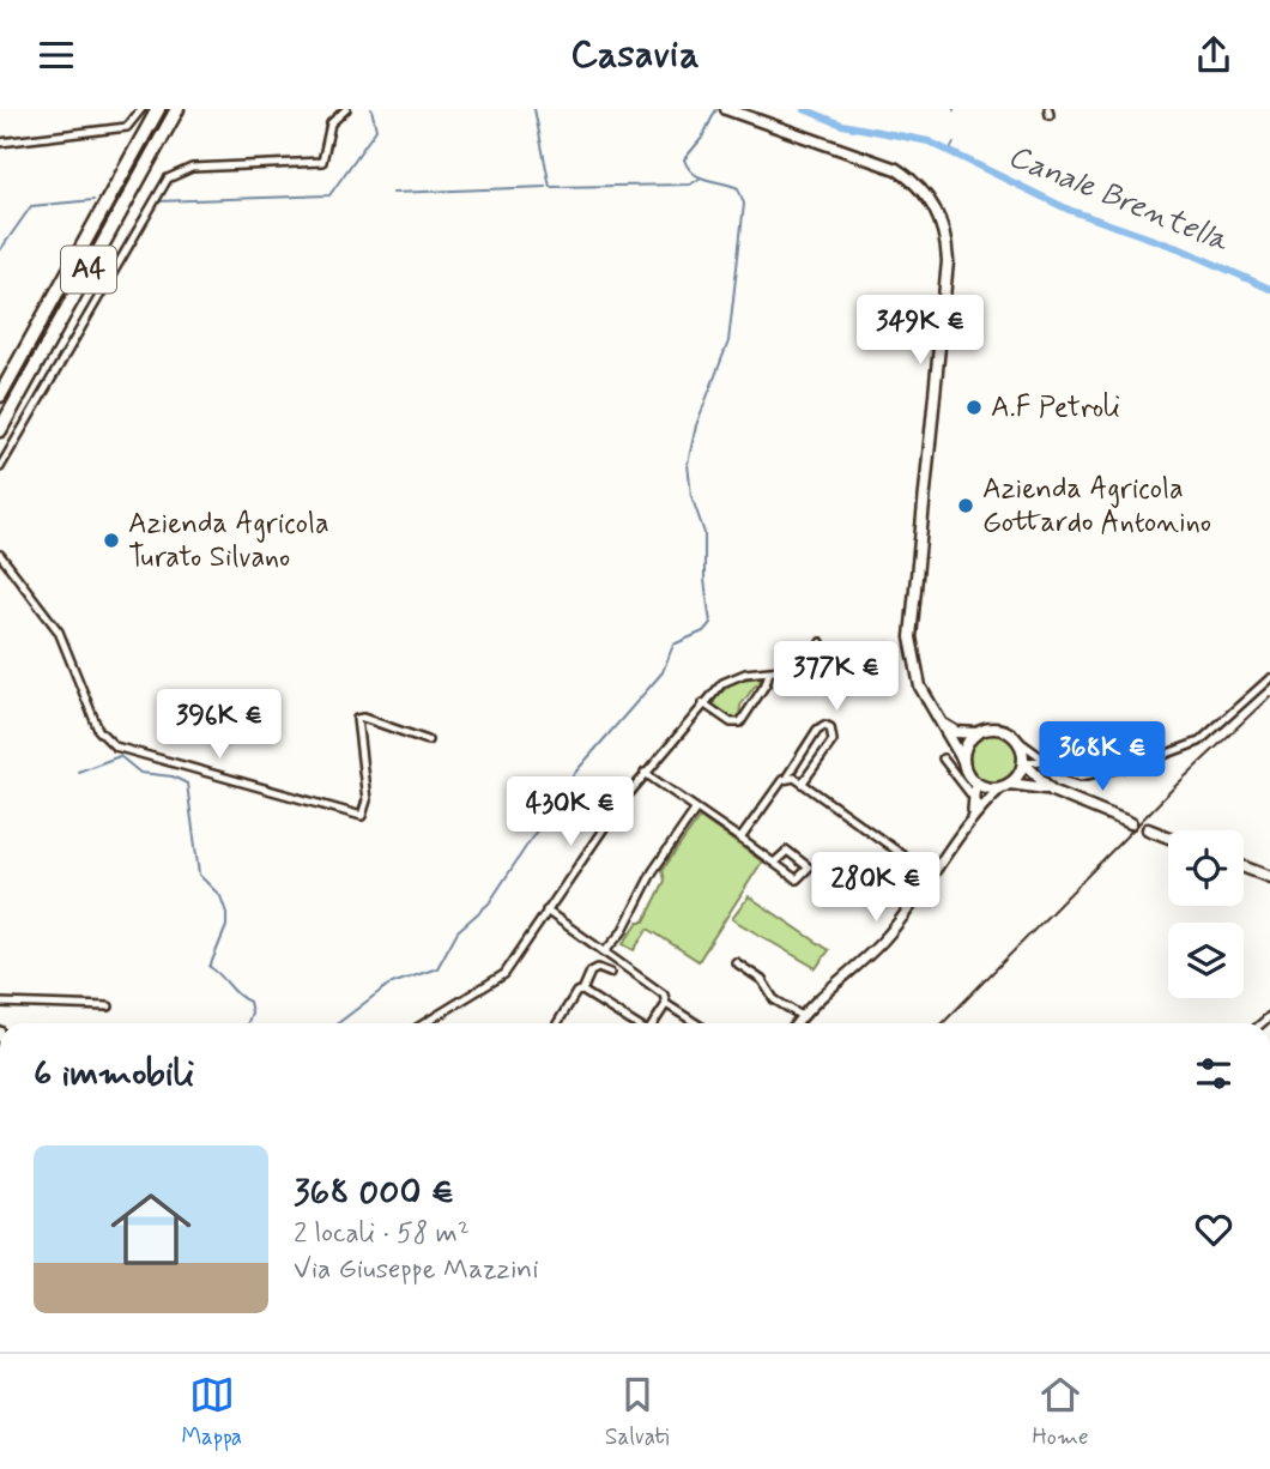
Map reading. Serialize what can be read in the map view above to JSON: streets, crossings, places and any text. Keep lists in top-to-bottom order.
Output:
{
  "streets": {
    "highway": ["A4"]
  },
  "water": ["Canale Brentella"],
  "places": ["A.F Petroli", "Azienda Agricola Gottardo Antonino", "Azienda Agricola Turato Silvano"],
  "page": {
    "header": "Casavia",
    "price": [
      "349K €",
      "377K €",
      "396K €",
      "368K €",
      "430K €",
      "280K €"
    ],
    "heading": "6 immobili",
    "list": [
      {
        "name": "368 000 €",
        "note": "2 locali · 58 m² · Via Giuseppe Mazzini"
      }
    ],
    "tabs": ["Mappa", "Salvati", "Home"]
  }
}
